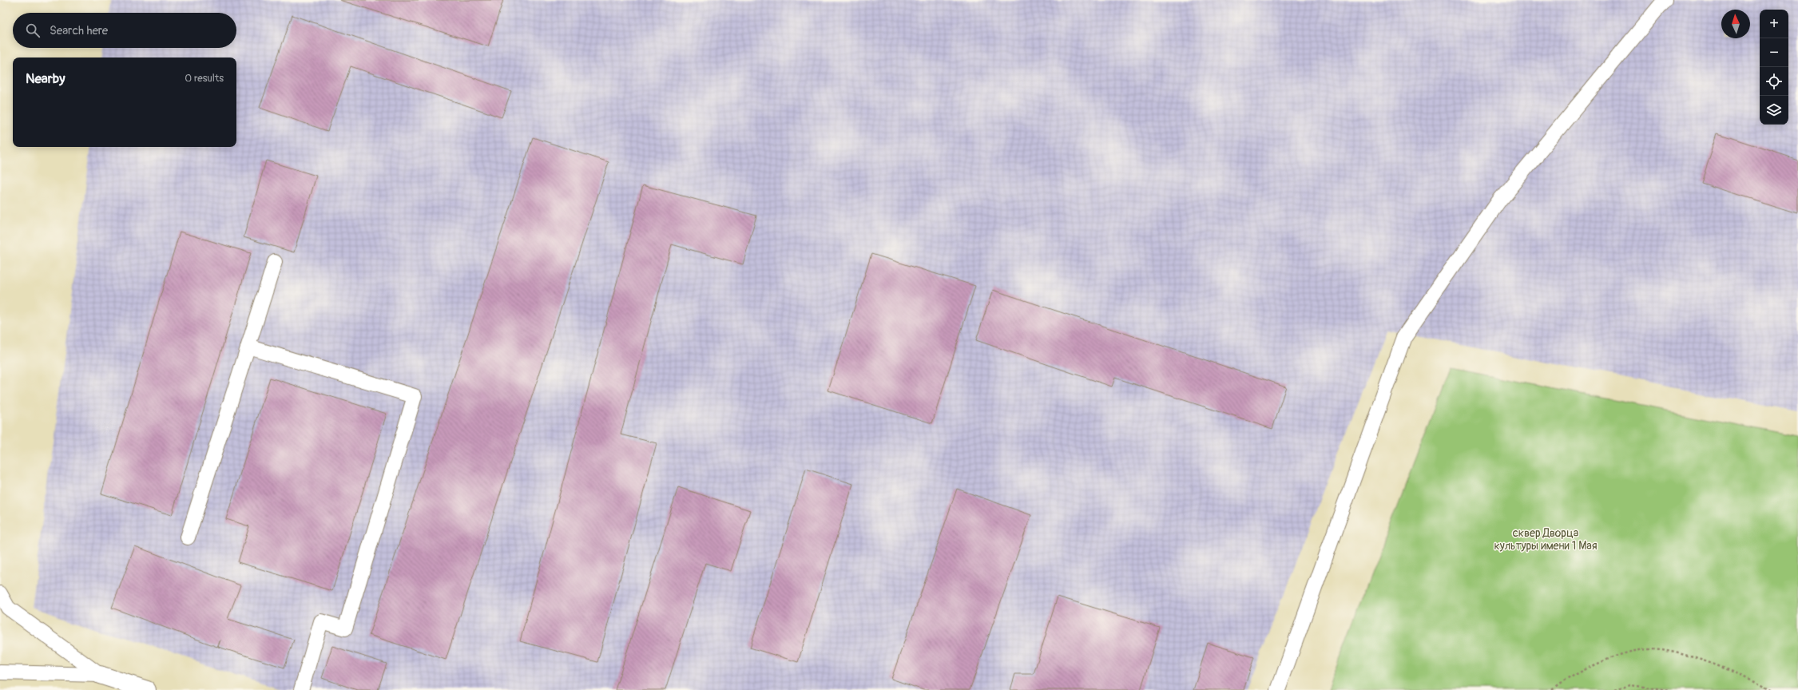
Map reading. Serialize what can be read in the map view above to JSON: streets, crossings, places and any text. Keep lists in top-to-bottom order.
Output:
{
  "parks": ["сквер Дворца культуры имени 1 Мая"],
  "north": "top",
  "page": {
    "map_buttons": ["+", "−"],
    "search": "Search here",
    "heading": ["Nearby", "0 results"]
  }
}
